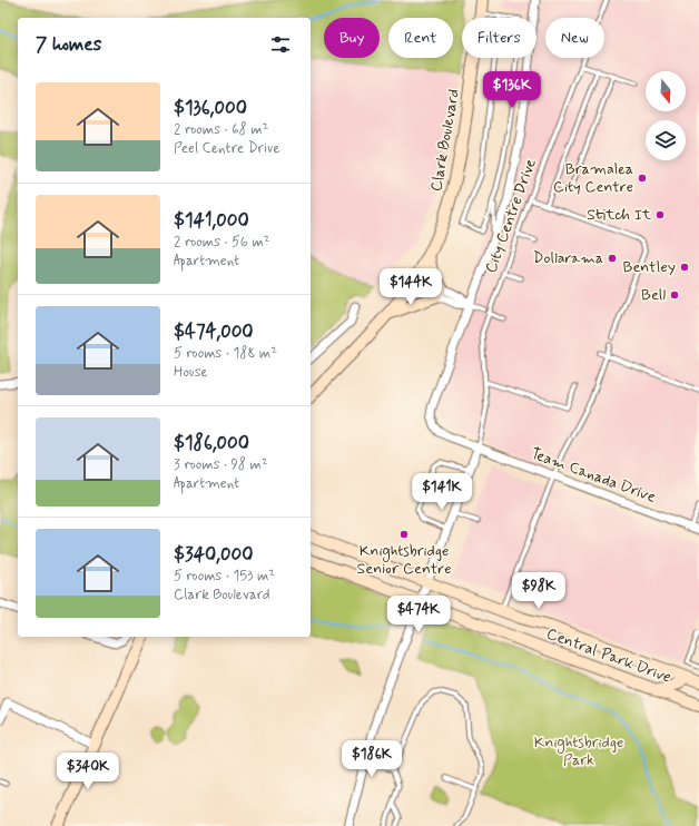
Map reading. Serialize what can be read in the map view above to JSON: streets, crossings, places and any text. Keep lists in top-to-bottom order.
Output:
{
  "streets": {
    "street": ["Clark Boulevard", "Team Canada Drive", "Central Park Drive"],
    "lane": ["City Centre Drive"]
  },
  "crossings": [
    ["City Centre Drive", "Team Canada Drive"]
  ],
  "parks": ["Knightsbridge Park"],
  "places": [
    "Bramalea City Centre",
    "Stitch It",
    "Dollarama",
    "Bentley",
    "Bell",
    "Knightsbridge Senior Centre"
  ],
  "north": "bottom",
  "page": {
    "chip": [
      "Buy",
      "Rent",
      "Filters",
      "New"
    ],
    "heading": "7 homes",
    "price": [
      "$136K",
      "$144K",
      "$141K",
      "$98K",
      "$474K",
      "$186K",
      "$340K"
    ],
    "list": [
      {
        "name": "$136,000",
        "note": "2 rooms · 68 m² · Peel Centre Drive"
      },
      {
        "name": "$141,000",
        "note": "2 rooms · 56 m² · Apartment"
      },
      {
        "name": "$474,000",
        "note": "5 rooms · 188 m² · House"
      },
      {
        "name": "$186,000",
        "note": "3 rooms · 98 m² · Apartment"
      },
      {
        "name": "$340,000",
        "note": "5 rooms · 153 m² · Clark Boulevard"
      }
    ]
  }
}
